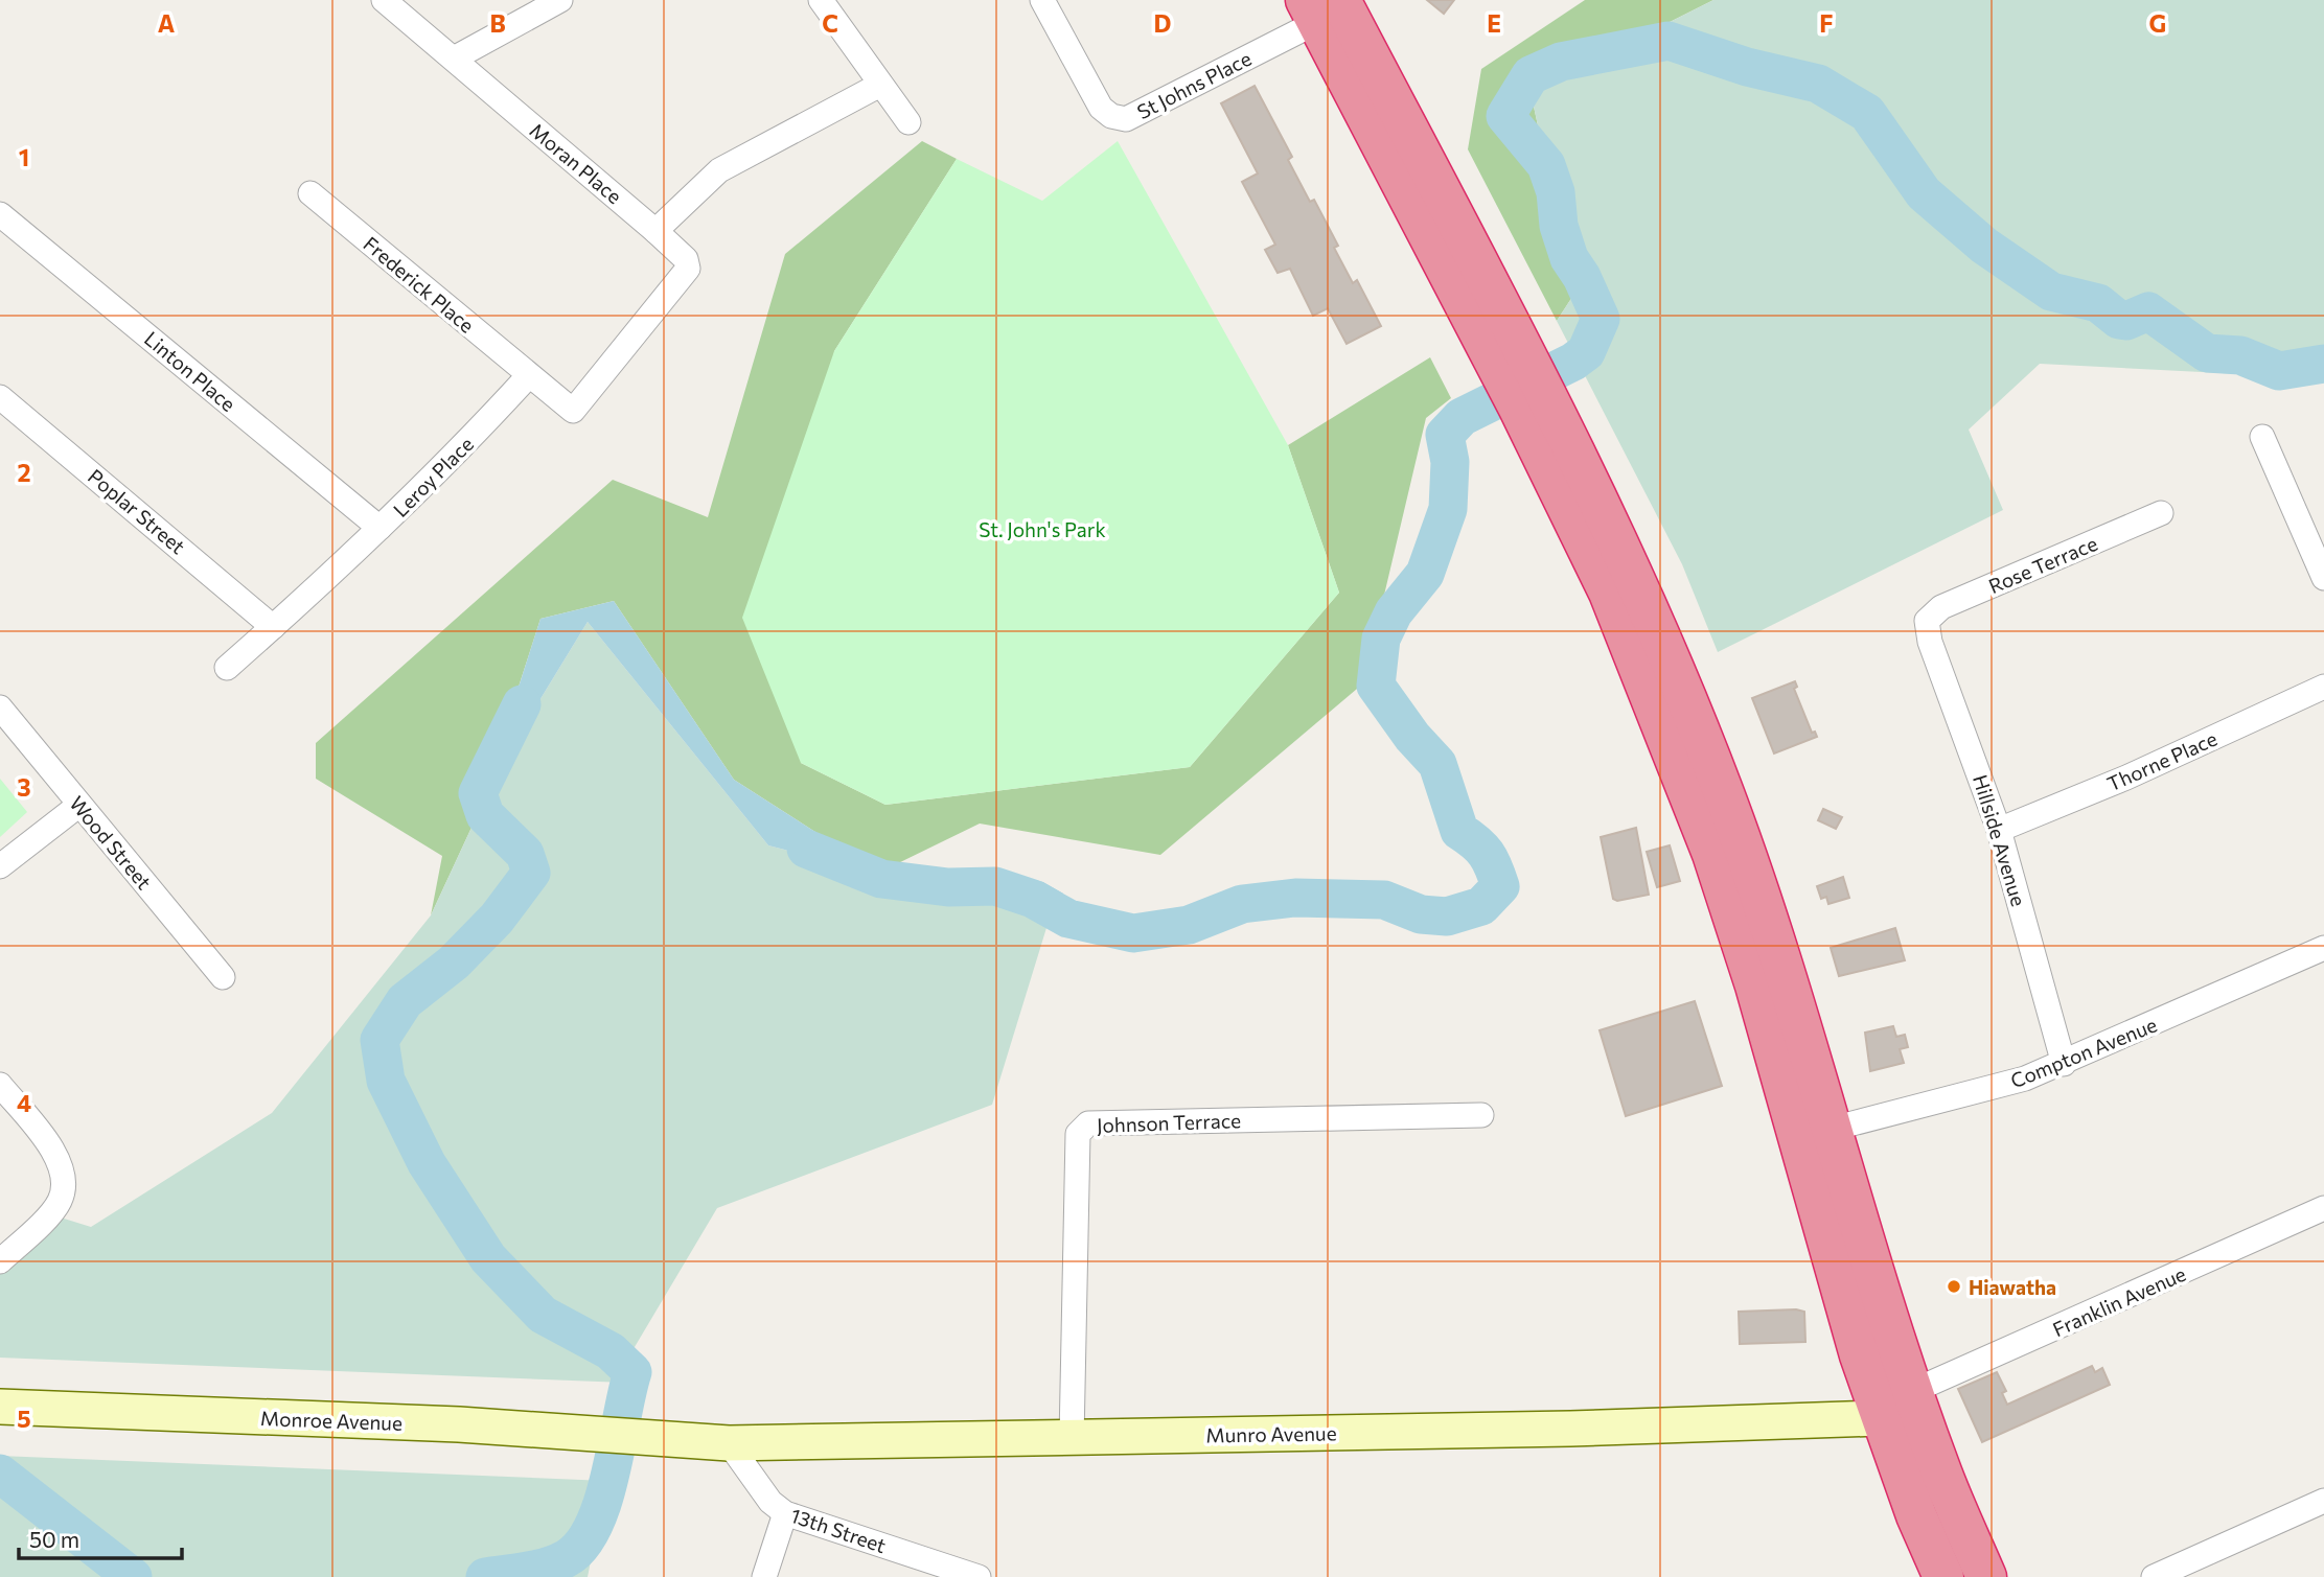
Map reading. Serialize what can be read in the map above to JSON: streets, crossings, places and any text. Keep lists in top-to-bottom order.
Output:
{
  "streets": {
    "street": [
      "St Johns Place",
      "Moran Place",
      "Frederick Place",
      "Linton Place",
      "Leroy Place",
      "Poplar Street",
      "Rose Terrace",
      "Thorne Place",
      "Hillside Avenue",
      "Wood Street",
      "Compton Avenue",
      "Johnson Terrace",
      "Franklin Avenue",
      "Monroe Avenue",
      "Munro Avenue",
      "13th Street"
    ]
  },
  "crossings": [
    ["Moran Place", "Frederick Place"],
    ["Moran Place", "Leroy Place"],
    ["Frederick Place", "Leroy Place"],
    ["Linton Place", "Leroy Place"],
    ["Leroy Place", "Poplar Street"],
    ["Rose Terrace", "Hillside Avenue"],
    ["Thorne Place", "Hillside Avenue"],
    ["Hillside Avenue", "Compton Avenue"],
    ["Johnson Terrace", "Munro Avenue"],
    ["Monroe Avenue", "Munro Avenue"],
    ["Munro Avenue", "13th Street"]
  ],
  "parks": ["St. John's Park"],
  "places": ["Hiawatha"],
  "scale_bar": "50 m",
  "grid": {
    "columns": [
      "A",
      "B",
      "C",
      "D",
      "E",
      "F",
      "G"
    ],
    "rows": [
      "1",
      "2",
      "3",
      "4",
      "5"
    ]
  }
}
